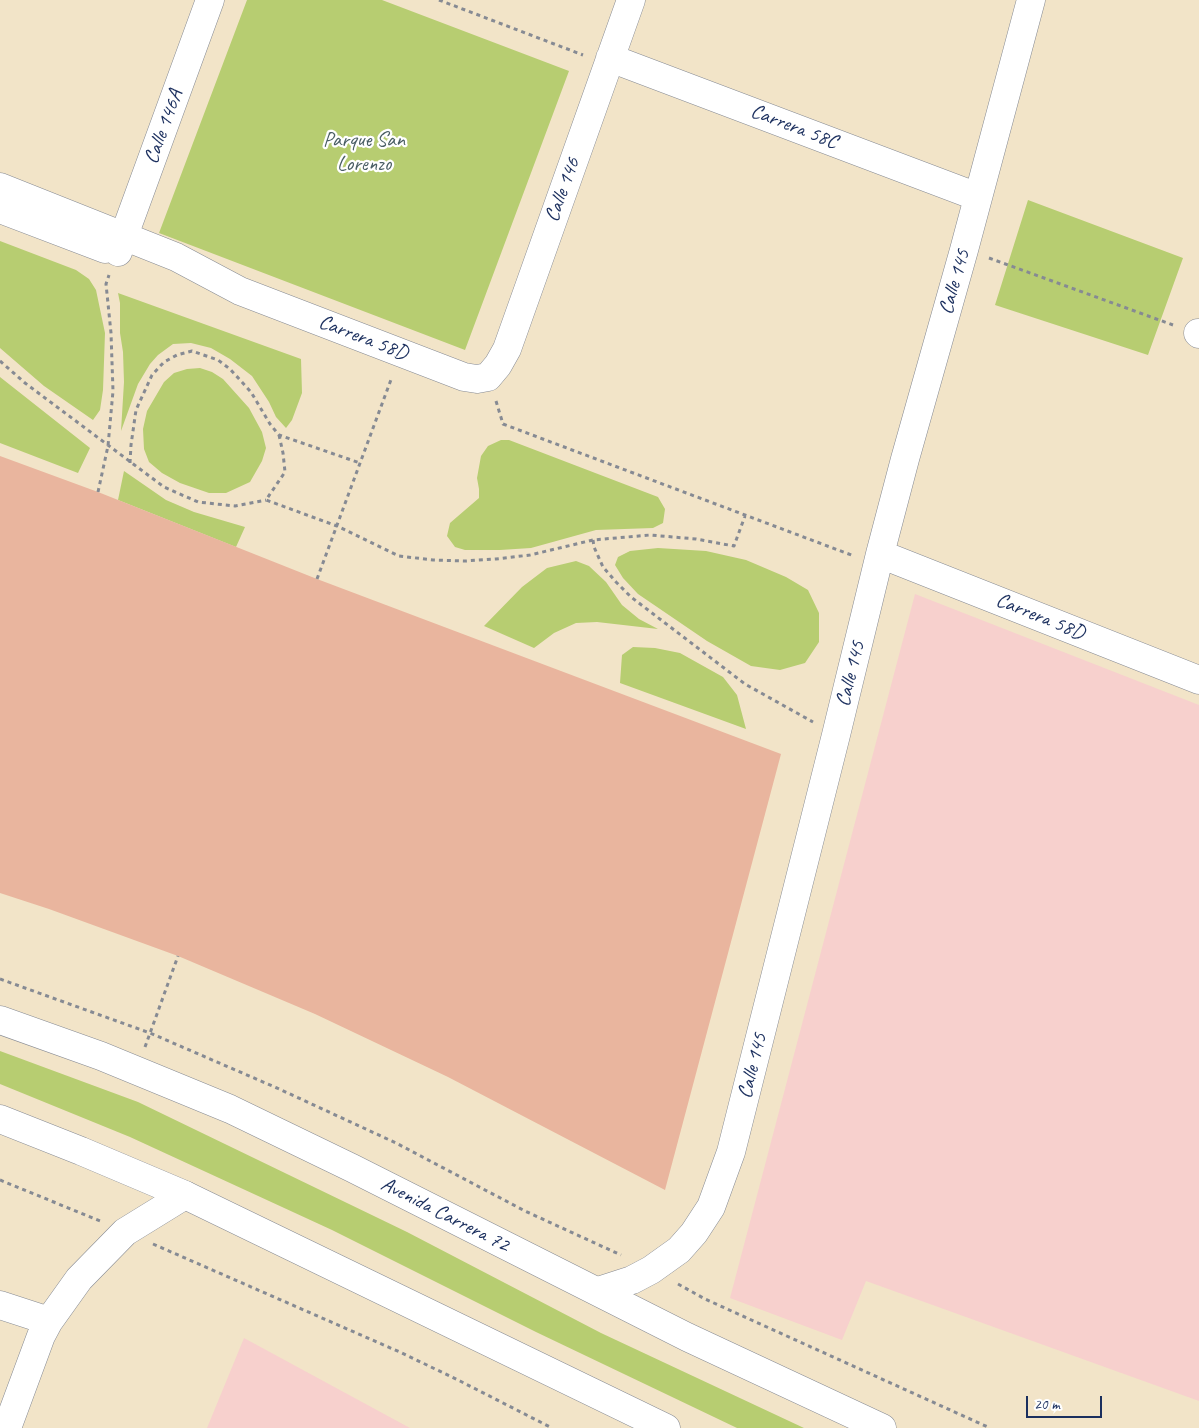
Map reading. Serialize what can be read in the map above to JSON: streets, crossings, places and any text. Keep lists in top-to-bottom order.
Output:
{
  "streets": {
    "main road": [
      "Calle 146A",
      "Carrera 58C",
      "Calle 146",
      "Calle 145",
      "Carrera 58D",
      "Avenida Carrera 72"
    ]
  },
  "crossings": [
    ["Calle 146A", "Carrera 58D"],
    ["Carrera 58C", "Calle 146"],
    ["Carrera 58C", "Calle 145"],
    ["Calle 146", "Carrera 58D"],
    ["Calle 145", "Carrera 58D"],
    ["Calle 145", "Avenida Carrera 72"]
  ],
  "parks": ["Parque San Lorenzo"],
  "scale_bar": "20 m"
}
